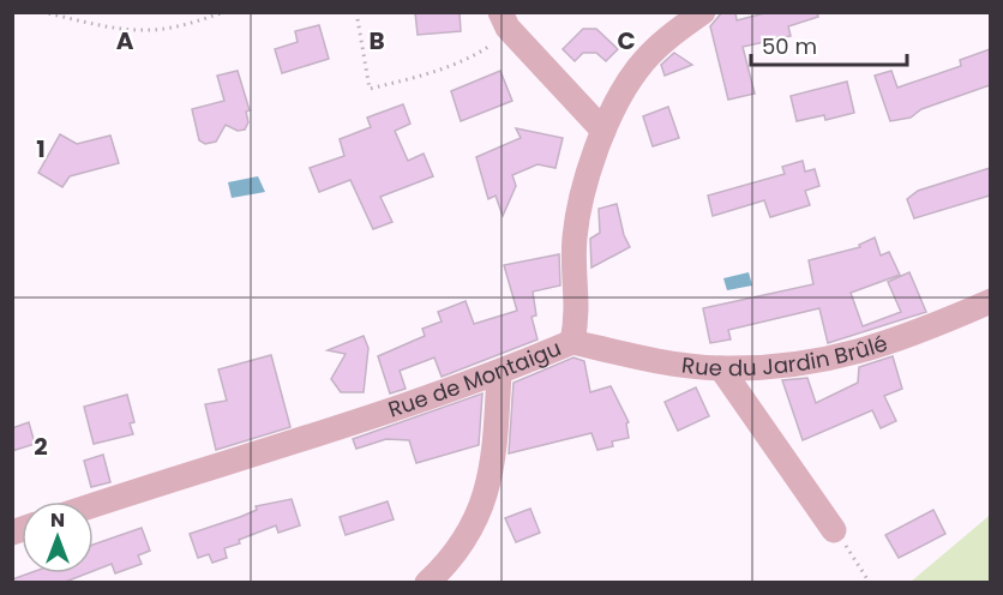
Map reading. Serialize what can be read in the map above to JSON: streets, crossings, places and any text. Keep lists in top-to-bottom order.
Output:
{
  "streets": {
    "street": ["Rue du Jardin Brûlé", "Rue de Montaigu"]
  },
  "crossings": [
    ["Rue du Jardin Brûlé", "Rue de Montaigu"]
  ],
  "scale_bar": "50 m",
  "north": "top",
  "grid": {
    "columns": ["A", "B", "C"],
    "rows": ["1", "2"]
  }
}
